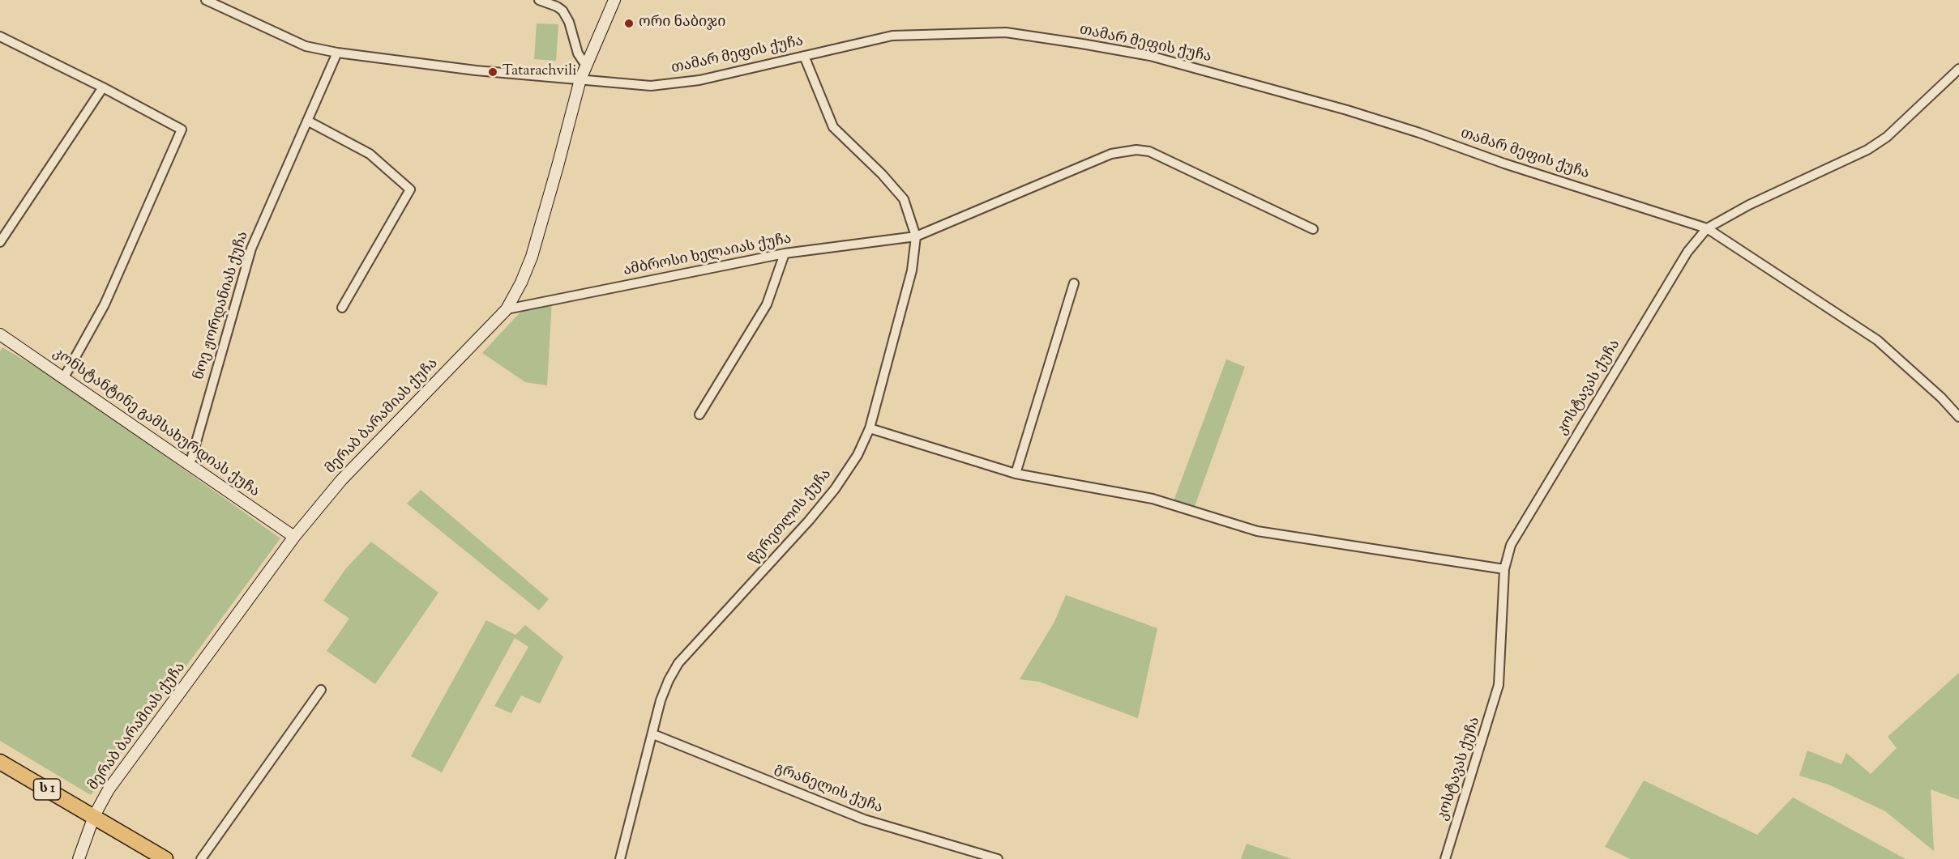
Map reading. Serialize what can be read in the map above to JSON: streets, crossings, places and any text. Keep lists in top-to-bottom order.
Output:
{
  "streets": {
    "highway": ["ს 1"],
    "main road": ["მერაბ ბარამიას ქუჩა", "კონსტანტინე გამსახურდიას ქუჩა"],
    "street": [
      "თამარ მეფის ქუჩა",
      "ამბროსი ხელაიას ქუჩა",
      "ნოე ჟორდანიას ქუჩა",
      "კოსტავას ქუჩა",
      "წერეთლის ქუჩა",
      "გრანელის ქუჩა"
    ]
  },
  "crossings": [
    ["თამარ მეფის ქუჩა", "ნოე ჟორდანიას ქუჩა"],
    ["თამარ მეფის ქუჩა", "კოსტავას ქუჩა"],
    ["თამარ მეფის ქუჩა", "მერაბ ბარამიას ქუჩა"],
    ["თამარ მეფის ქუჩა", "წერეთლის ქუჩა"],
    ["ამბროსი ხელაიას ქუჩა", "მერაბ ბარამიას ქუჩა"],
    ["ამბროსი ხელაიას ქუჩა", "წერეთლის ქუჩა"],
    ["ნოე ჟორდანიას ქუჩა", "კონსტანტინე გამსახურდიას ქუჩა"],
    ["მერაბ ბარამიას ქუჩა", "კონსტანტინე გამსახურდიას ქუჩა"],
    ["მერაბ ბარამიას ქუჩა", "ს 1"],
    ["წერეთლის ქუჩა", "გრანელის ქუჩა"]
  ],
  "places": ["ორი ნაბიჯი", "Tatarachvili"]
}
